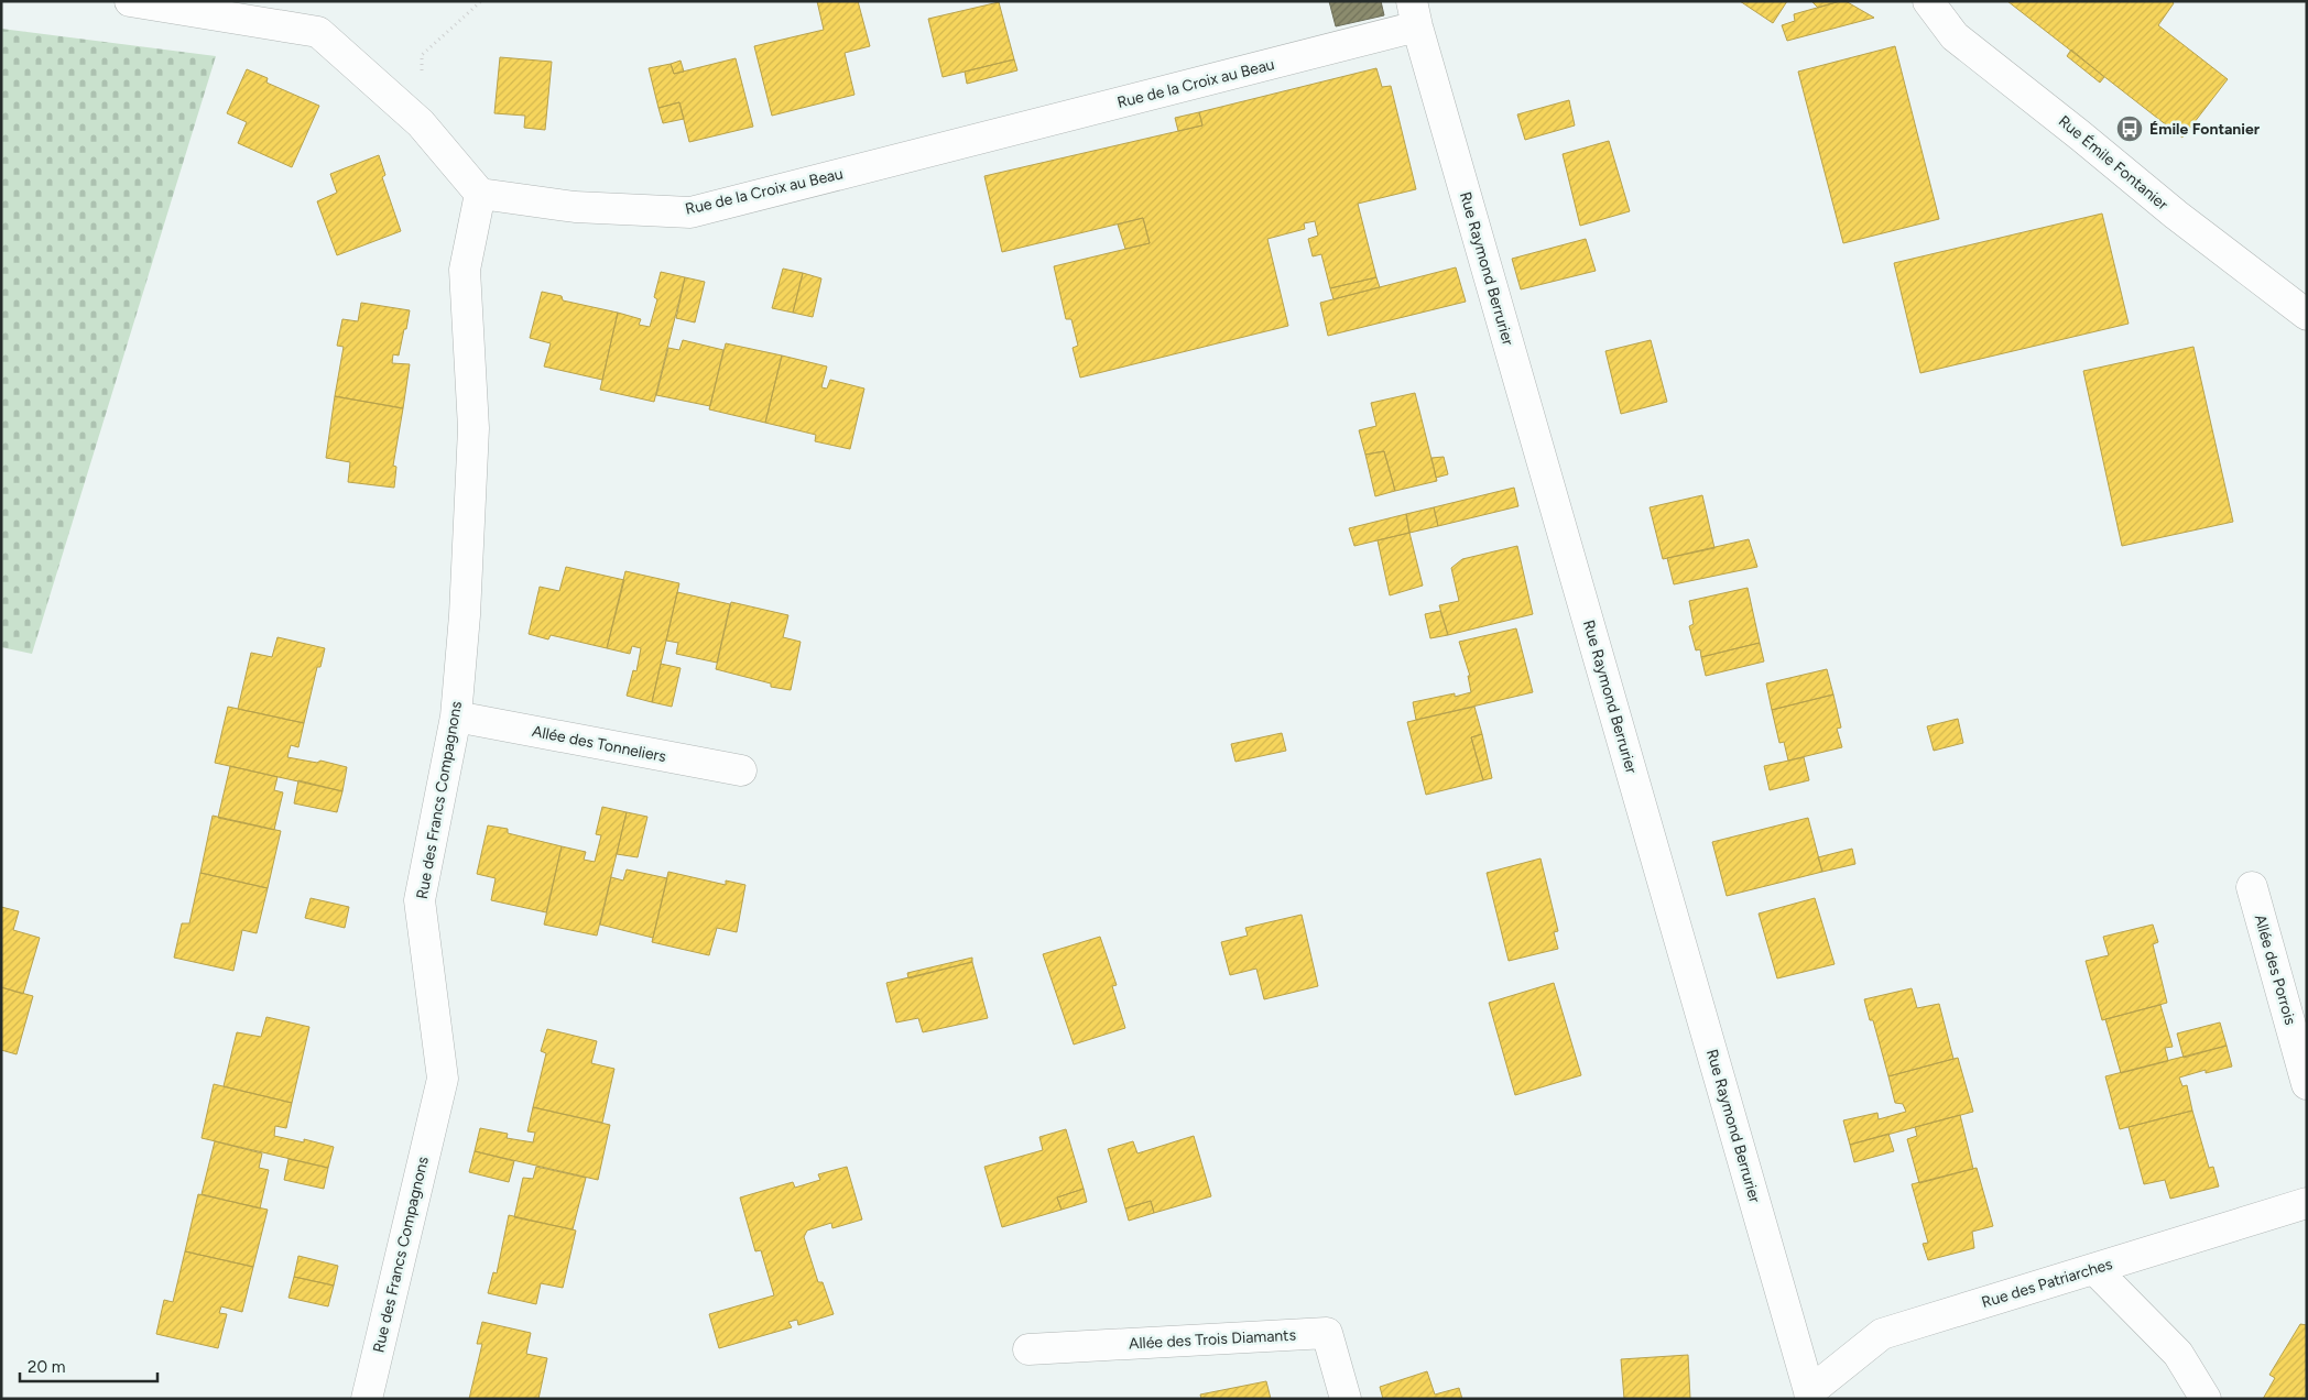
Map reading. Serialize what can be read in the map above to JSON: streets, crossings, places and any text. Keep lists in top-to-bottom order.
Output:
{
  "streets": {
    "street": [
      "Rue de la Croix au Beau",
      "Rue Émile Fontanier",
      "Rue Raymond Berrurier",
      "Allée des Tonneliers",
      "Rue des Francs Compagnons",
      "Allée des Porrois",
      "Rue des Patriarches",
      "Allée des Trois Diamants"
    ]
  },
  "crossings": [
    ["Rue de la Croix au Beau", "Rue Raymond Berrurier"],
    ["Rue de la Croix au Beau", "Rue des Francs Compagnons"],
    ["Rue Raymond Berrurier", "Rue des Patriarches"],
    ["Allée des Tonneliers", "Rue des Francs Compagnons"]
  ],
  "places": {
    "bus stop": ["Émile Fontanier"]
  },
  "scale_bar": "20 m"
}
